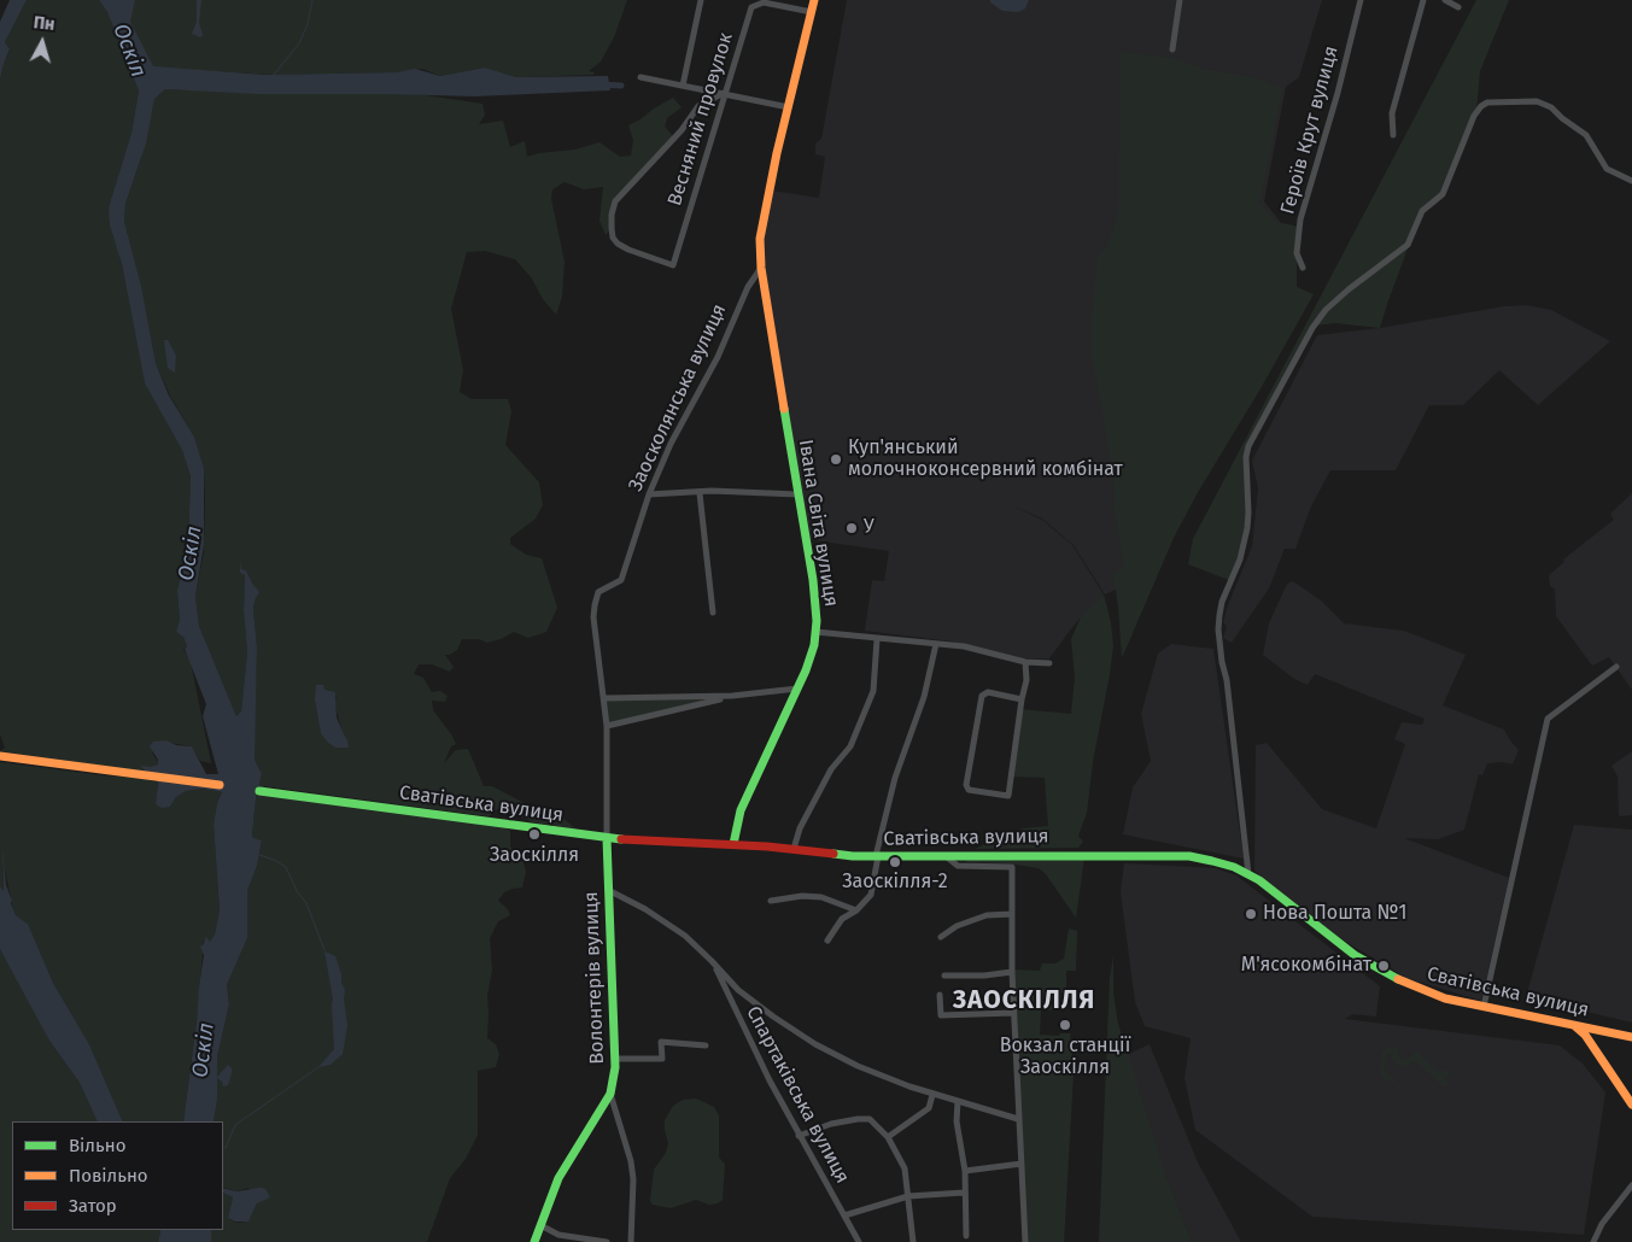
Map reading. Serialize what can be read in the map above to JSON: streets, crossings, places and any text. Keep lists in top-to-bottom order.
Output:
{
  "streets": {
    "main road": [
      "Заосколянська вулиця",
      "Івана Світа вулиця",
      "Сватівська вулиця",
      "Волонтерів вулиця"
    ],
    "street": ["Весняний провулок", "Героїв Крут вулиця", "Спартаківська вулиця"]
  },
  "crossings": [
    ["Весняний провулок", "Заосколянська вулиця"],
    ["Заосколянська вулиця", "Івана Світа вулиця"],
    ["Заосколянська вулиця", "Сватівська вулиця"],
    ["Заосколянська вулиця", "Волонтерів вулиця"],
    ["Івана Світа вулиця", "Сватівська вулиця"],
    ["Сватівська вулиця", "Волонтерів вулиця"]
  ],
  "districts": ["ЗАОСКIЛЛЯ"],
  "water": ["Оскіл"],
  "places": [
    "Куп'янський молочноконсервний комбінат",
    "У",
    "Заоскілля",
    "Заоскілля-2",
    "Нова Пошта №1",
    "М'ясокомбінат",
    "Вокзал станції Заоскілля"
  ],
  "legend": ["Вільно", "Повільно", "Затор"],
  "north": "top"
}
